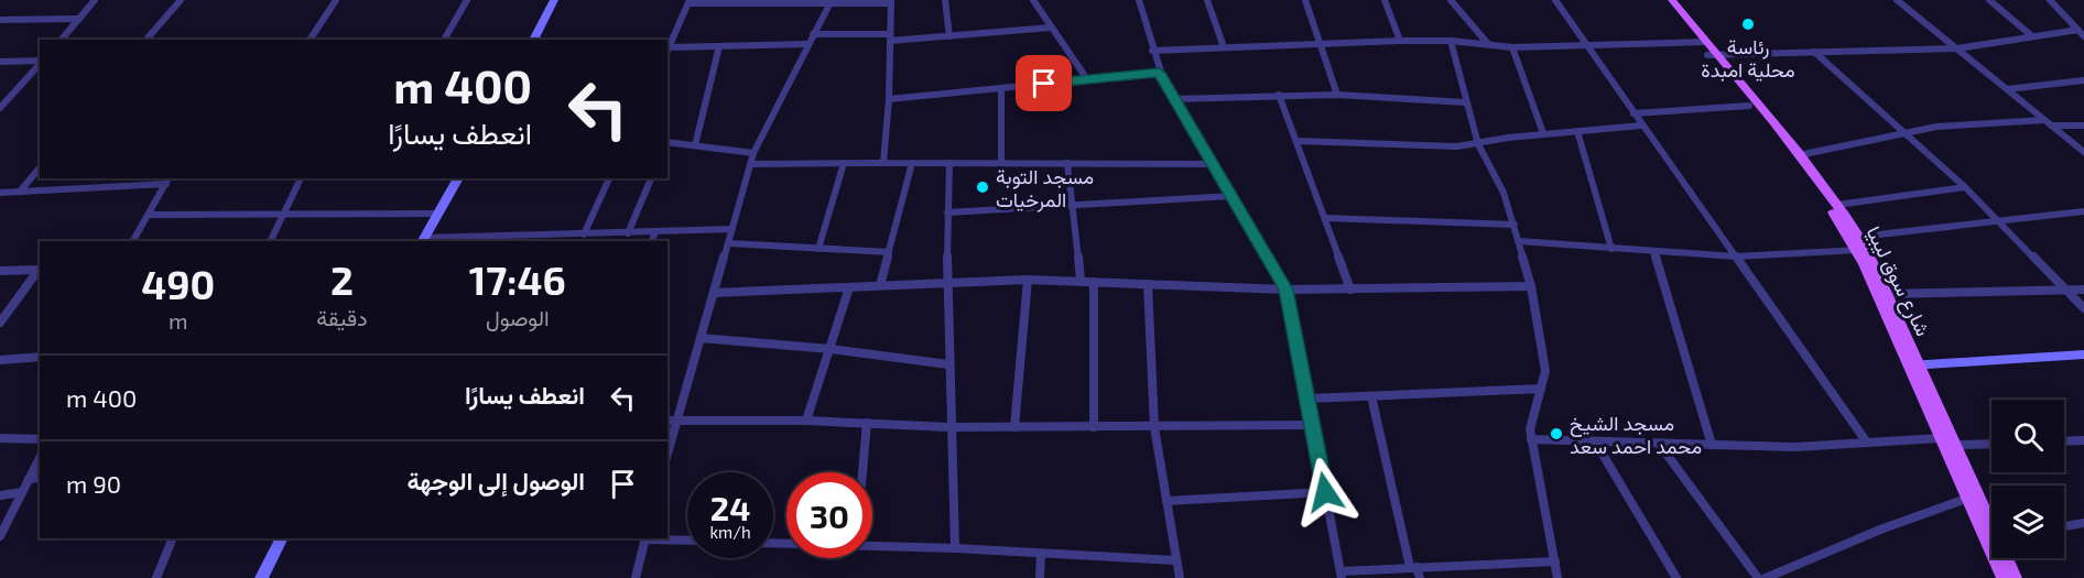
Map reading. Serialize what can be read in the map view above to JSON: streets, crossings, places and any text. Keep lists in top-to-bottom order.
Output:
{
  "streets": {
    "main road": ["شارع سوق ليبيا"]
  },
  "places": ["رئاسة محلية امبدة", "مسجد التوبة المرخيات", "مسجد الشيخ محمد احمد سعد"],
  "page": {
    "turn": ["400 m", "انعطف يسارًا"],
    "eta": [
      "17:46",
      "الوصول",
      "2",
      "دقيقة",
      "490",
      "m"
    ],
    "list": [
      {
        "name": "انعطف يسارًا",
        "value": "400 m"
      },
      {
        "name": "الوصول إلى الوجهة",
        "value": "90 m"
      }
    ],
    "speed": "24 km/h",
    "limit": "30"
  }
}
